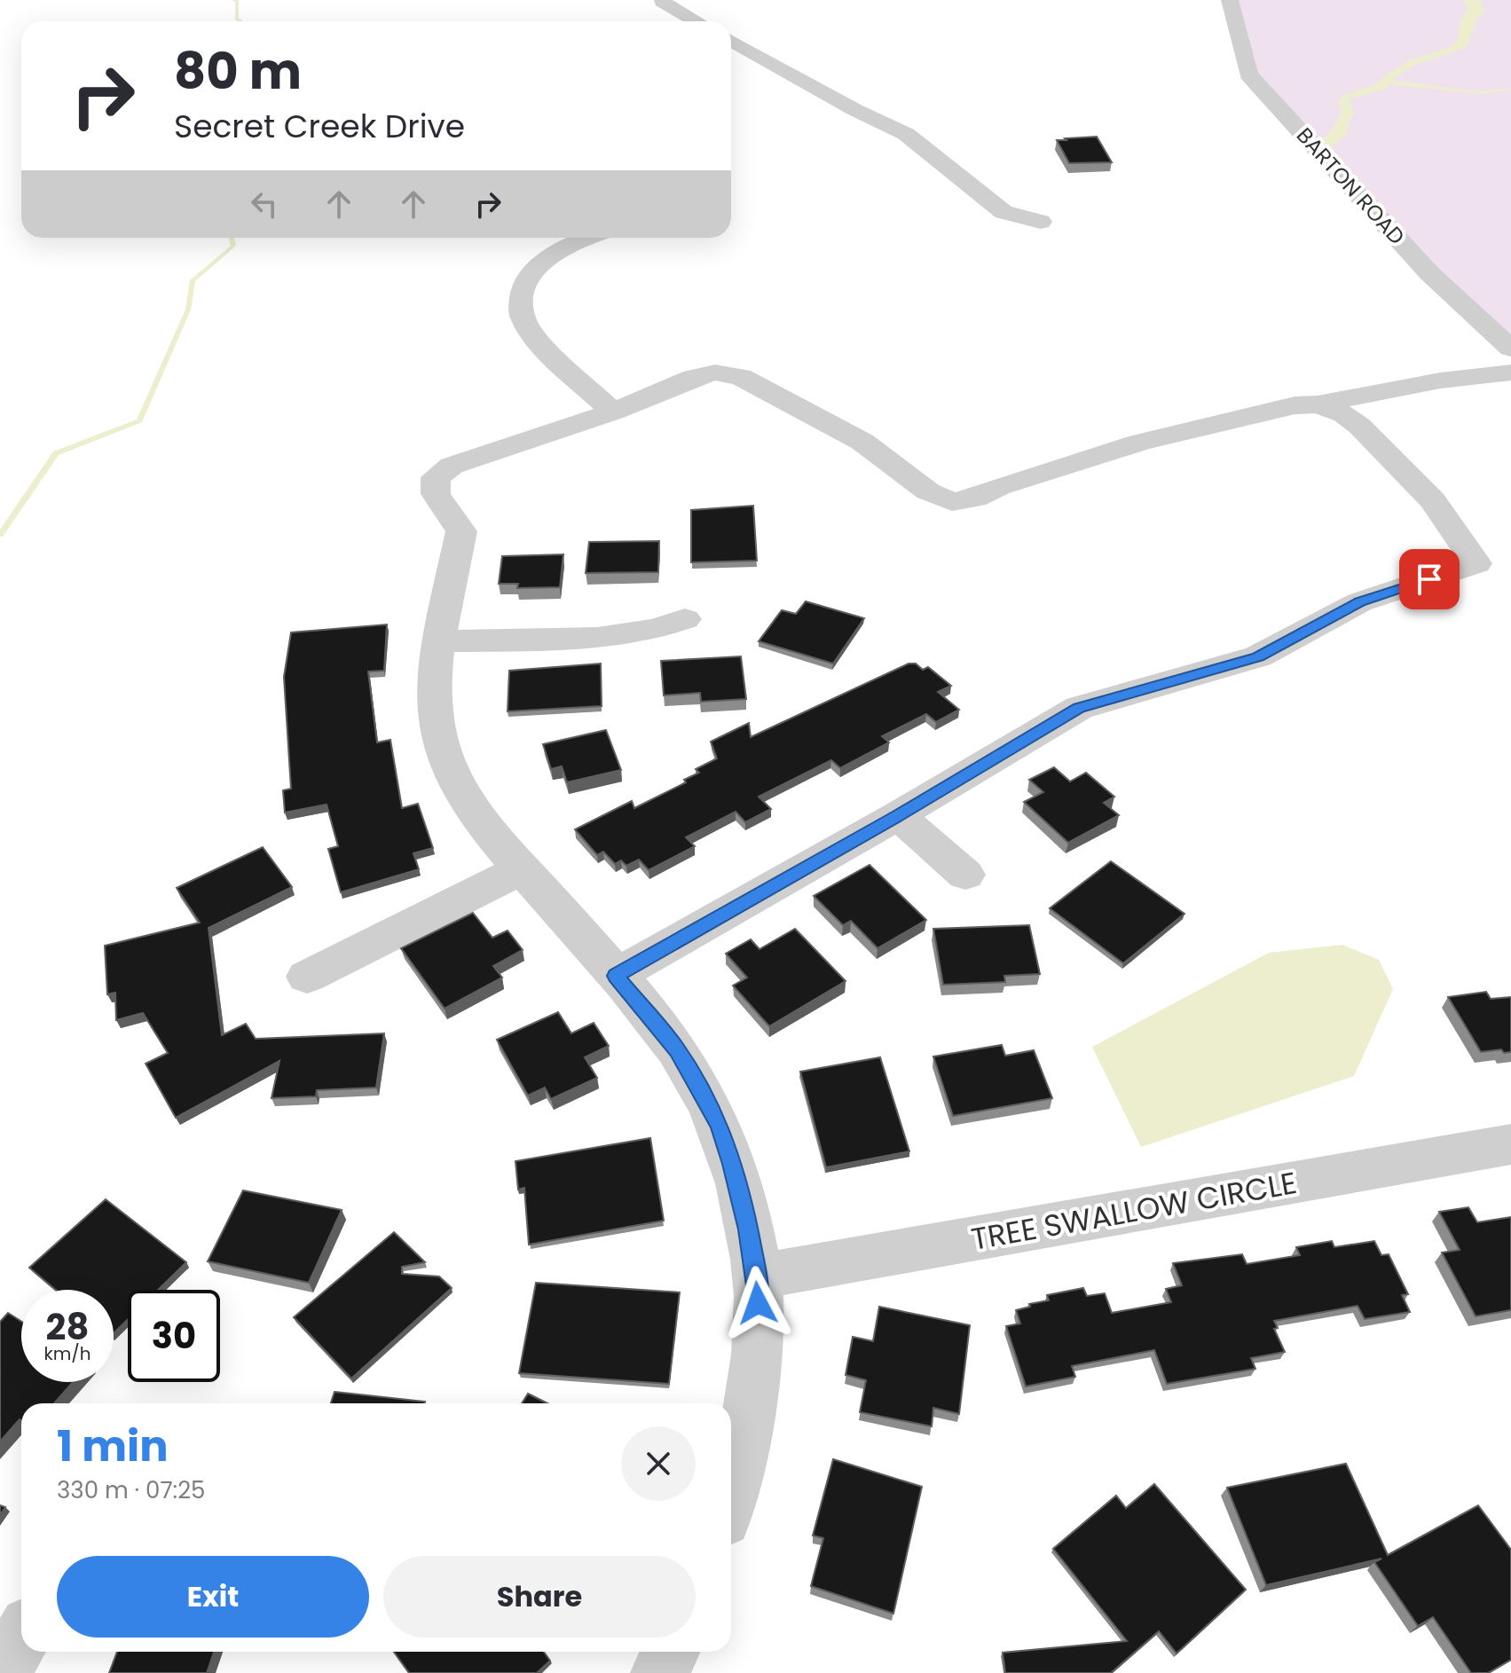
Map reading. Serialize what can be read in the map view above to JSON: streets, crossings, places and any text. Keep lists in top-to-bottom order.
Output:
{
  "streets": {
    "street": ["BARTON ROAD", "TREE SWALLOW CIRCLE"]
  },
  "page": {
    "turn": ["80 m", "Secret Creek Drive"],
    "speed": "28 km/h",
    "limit": "30",
    "heading": ["1 min", "330 m · 07:25"],
    "buttons": ["Exit", "Share"]
  }
}
